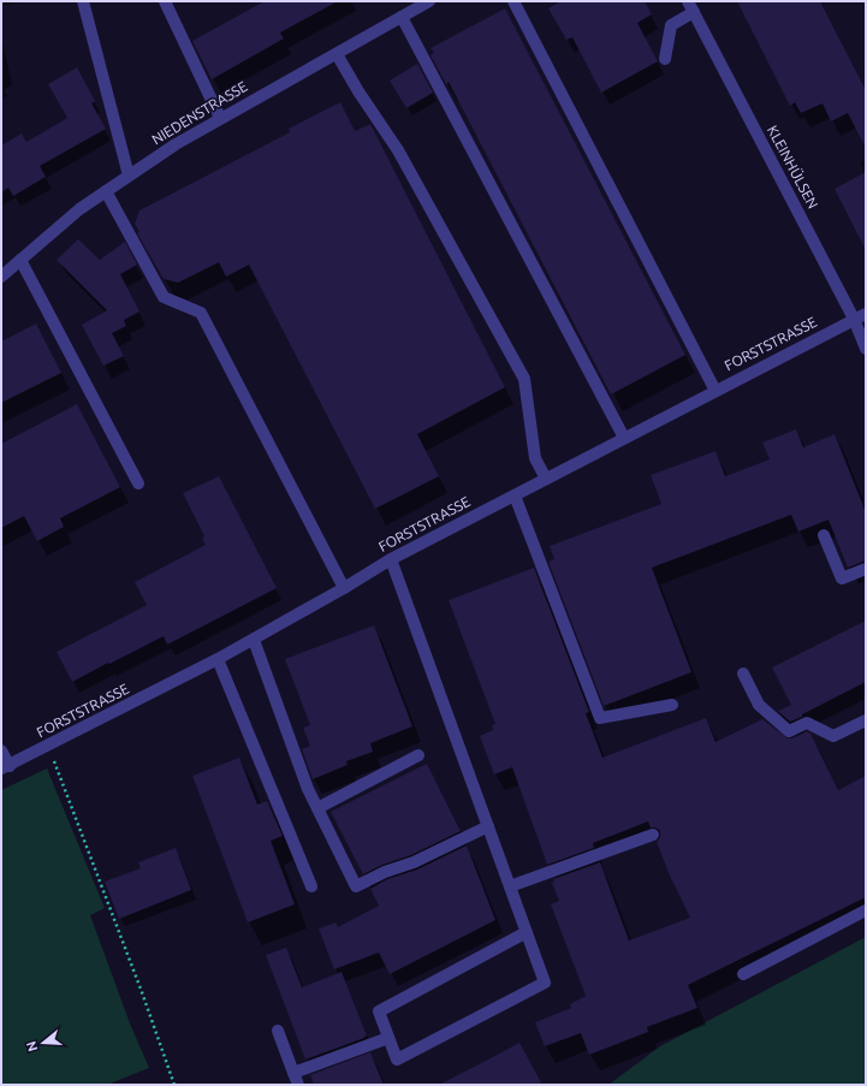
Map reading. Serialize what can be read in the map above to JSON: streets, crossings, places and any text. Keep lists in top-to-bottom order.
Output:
{
  "streets": {
    "street": ["NIEDENSTRASSE", "KLEINHÜLSEN", "FORSTSTRASSE"]
  },
  "crossings": [
    ["KLEINHÜLSEN", "FORSTSTRASSE"]
  ],
  "north": "left"
}
